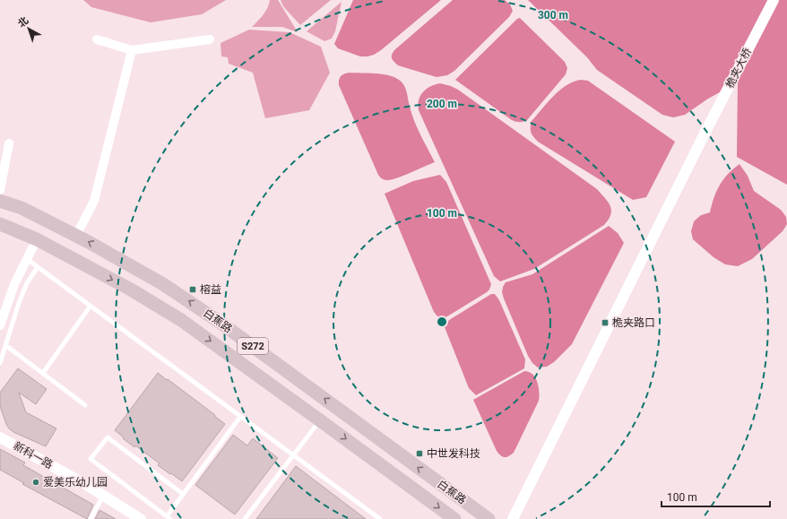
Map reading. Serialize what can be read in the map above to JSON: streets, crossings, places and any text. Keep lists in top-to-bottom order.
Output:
{
  "streets": {
    "main road": ["白蕉路", "S272"],
    "street": ["桅夹大桥", "新科一路"]
  },
  "places": {
    "transit": ["榕益", "桅夹路口", "中世发科技"],
    "other": ["爱美乐幼儿园"]
  },
  "scale_bar": "100 m",
  "north": "top left",
  "rings": ["300 m", "200 m", "100 m"]
}
